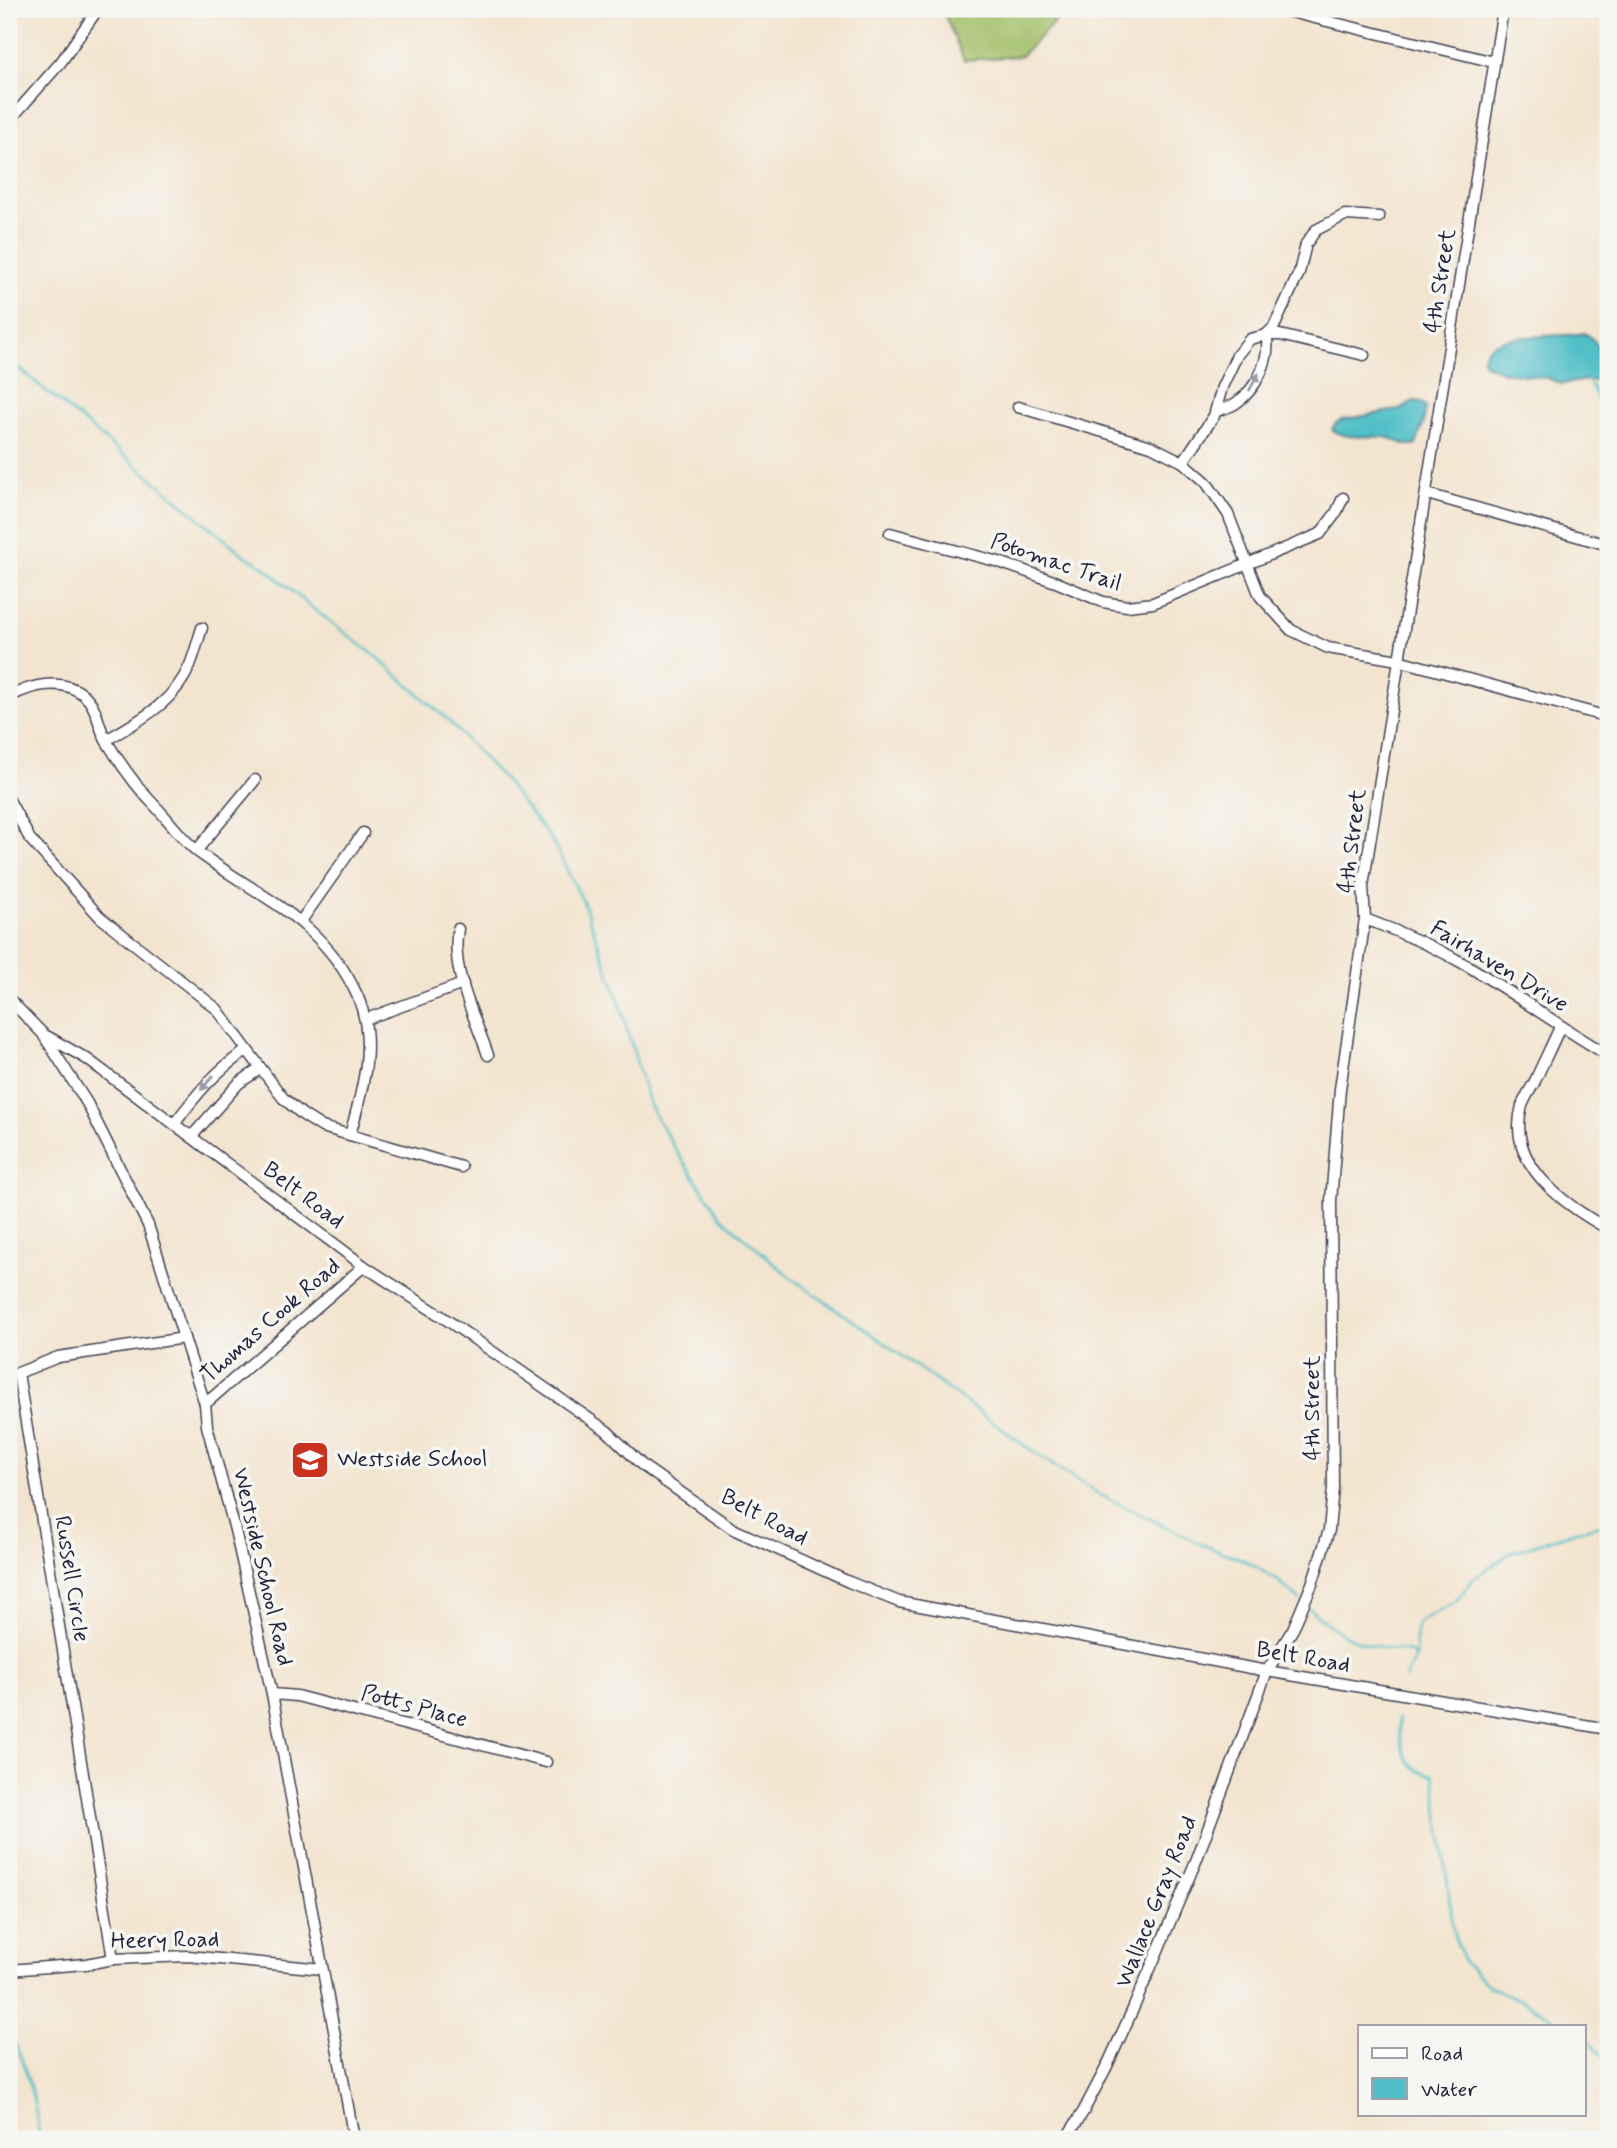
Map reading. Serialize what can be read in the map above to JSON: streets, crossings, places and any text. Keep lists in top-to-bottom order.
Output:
{
  "streets": {
    "street": [
      "4th Street",
      "Potomac Trail",
      "Fairhaven Drive",
      "Belt Road",
      "Thomas Cook Road",
      "Westside School Road",
      "Russell Circle",
      "Potts Place",
      "Wallace Gray Road",
      "Heery Road"
    ]
  },
  "crossings": [
    ["4th Street", "Fairhaven Drive"],
    ["4th Street", "Belt Road"],
    ["4th Street", "Wallace Gray Road"],
    ["Belt Road", "Thomas Cook Road"],
    ["Belt Road", "Westside School Road"],
    ["Belt Road", "Wallace Gray Road"],
    ["Thomas Cook Road", "Westside School Road"],
    ["Westside School Road", "Russell Circle"],
    ["Westside School Road", "Potts Place"],
    ["Westside School Road", "Heery Road"],
    ["Russell Circle", "Heery Road"]
  ],
  "places": {
    "school or university": ["Westside School"]
  },
  "legend": ["Road", "Water"]
}
